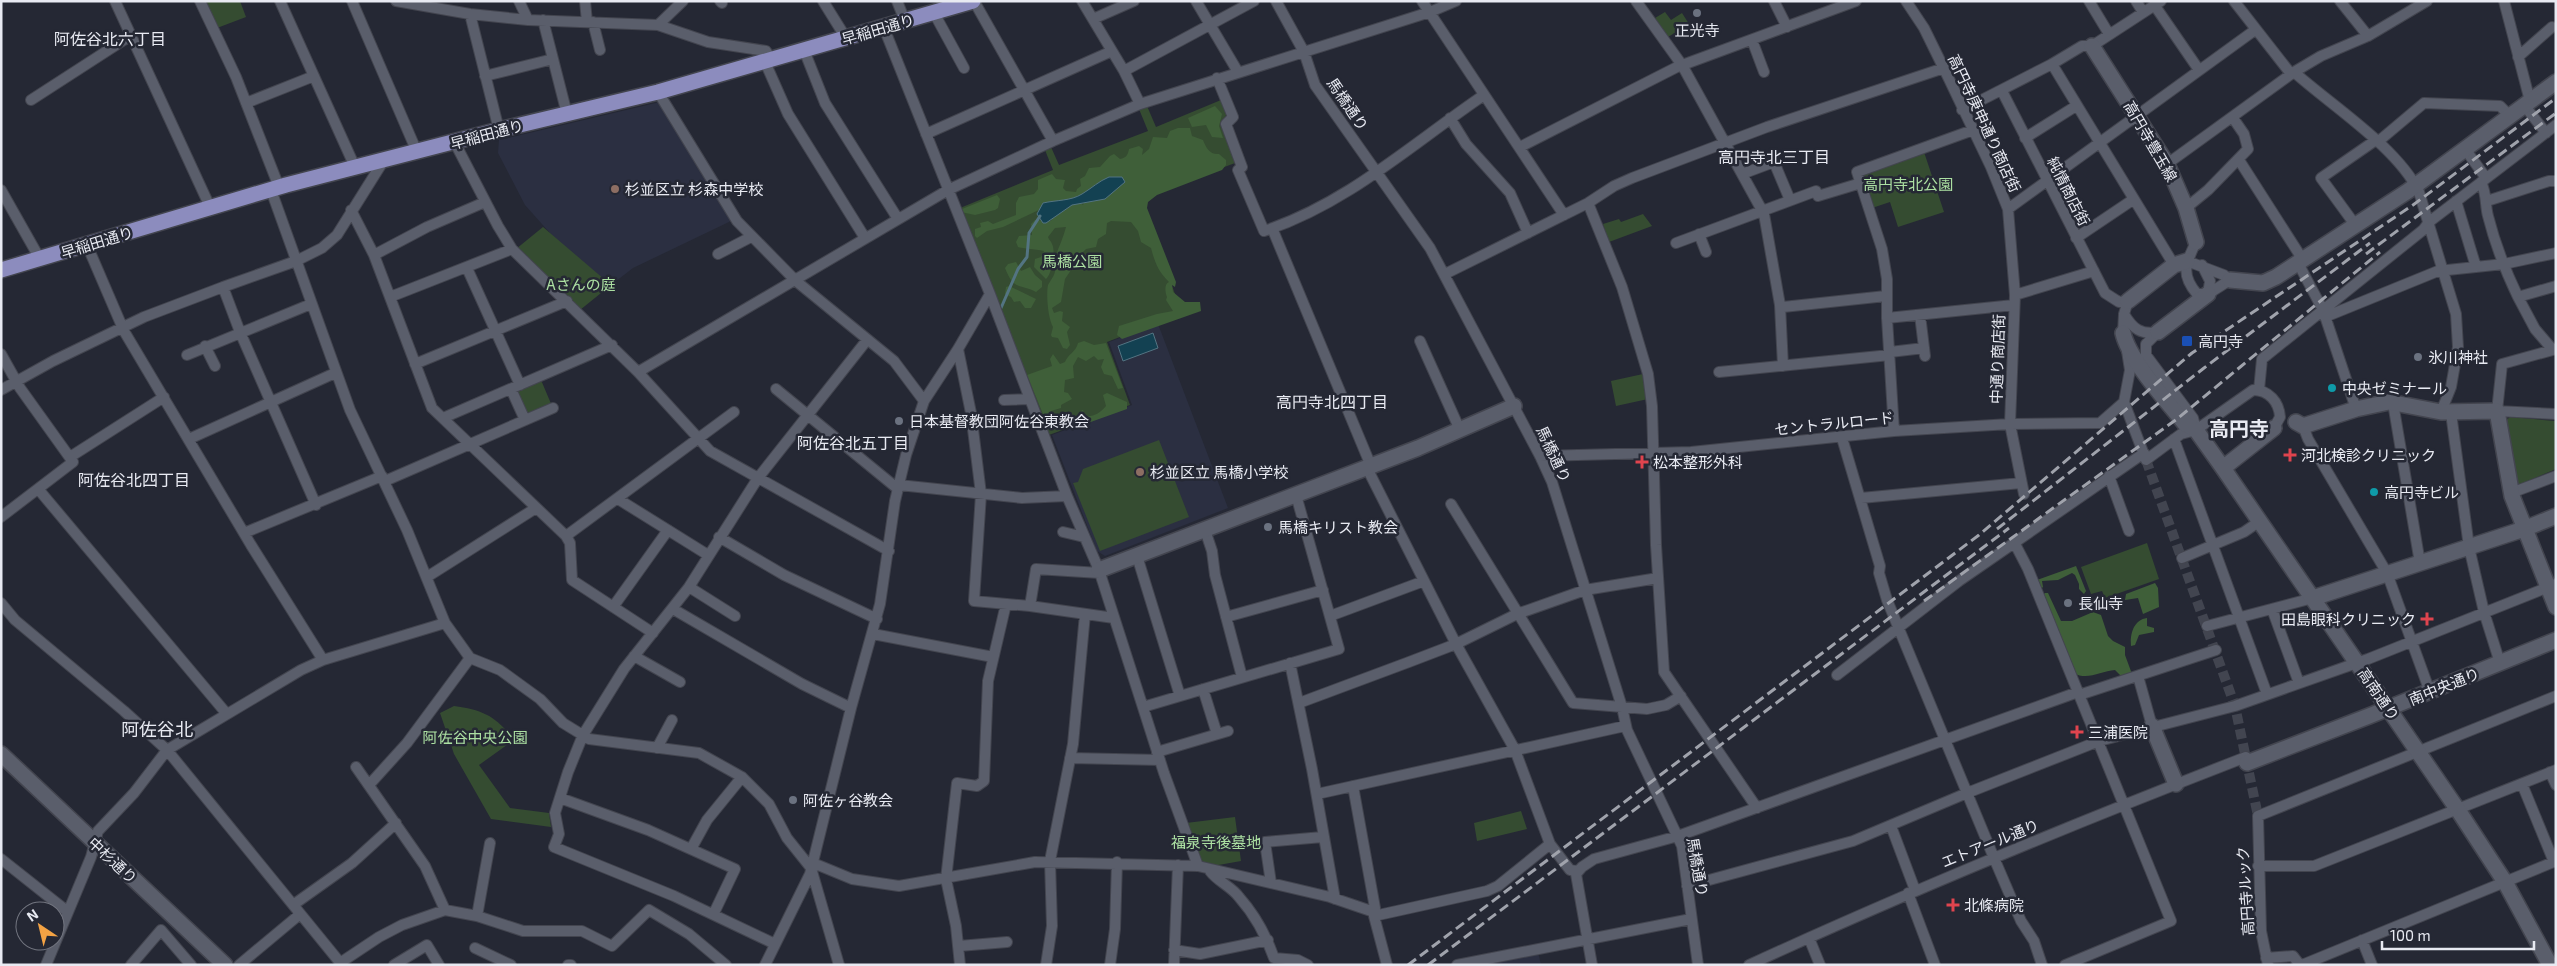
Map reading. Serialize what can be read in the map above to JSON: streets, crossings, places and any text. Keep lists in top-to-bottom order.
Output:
{
  "streets": {
    "main road": ["早稲田通り"],
    "street": [
      "馬橋通り",
      "高円寺庚申通り商店街",
      "高円寺豊玉線",
      "純情商店街",
      "中通り商店街",
      "セントラルロード",
      "南中央通り",
      "高南通り",
      "エトアール通り",
      "中杉通り",
      "高円寺ルック"
    ]
  },
  "crossings": [
    ["馬橋通り", "セントラルロード"],
    ["高円寺庚申通り商店街", "中通り商店街"],
    ["純情商店街", "高南通り"],
    ["中通り商店街", "セントラルロード"],
    ["南中央通り", "高南通り"],
    ["南中央通り", "エトアール通り"],
    ["高南通り", "高円寺ルック"]
  ],
  "districts": [
    "阿佐谷北六丁目",
    "高円寺北三丁目",
    "高円寺北四丁目",
    "高円寺",
    "阿佐谷北五丁目",
    "阿佐谷北四丁目",
    "阿佐谷北"
  ],
  "parks": [
    "高円寺北公園",
    "馬橋公園",
    "Aさんの庭",
    "阿佐谷中央公園",
    "福泉寺後墓地"
  ],
  "places": {
    "other": [
      "正光寺",
      "杉並区立 杉森中学校",
      "氷川神社",
      "中央ゼミナール",
      "日本基督教団阿佐谷東教会",
      "杉並区立 馬橋小学校",
      "高円寺ビル",
      "馬橋キリスト教会",
      "長仙寺",
      "阿佐ヶ谷教会"
    ],
    "transit": ["高円寺"],
    "health": [
      "河北検診クリニック",
      "松本整形外科",
      "田島眼科クリニック",
      "三浦医院",
      "北條病院"
    ]
  },
  "scale_bar": "100 m",
  "north": "top left"
}
